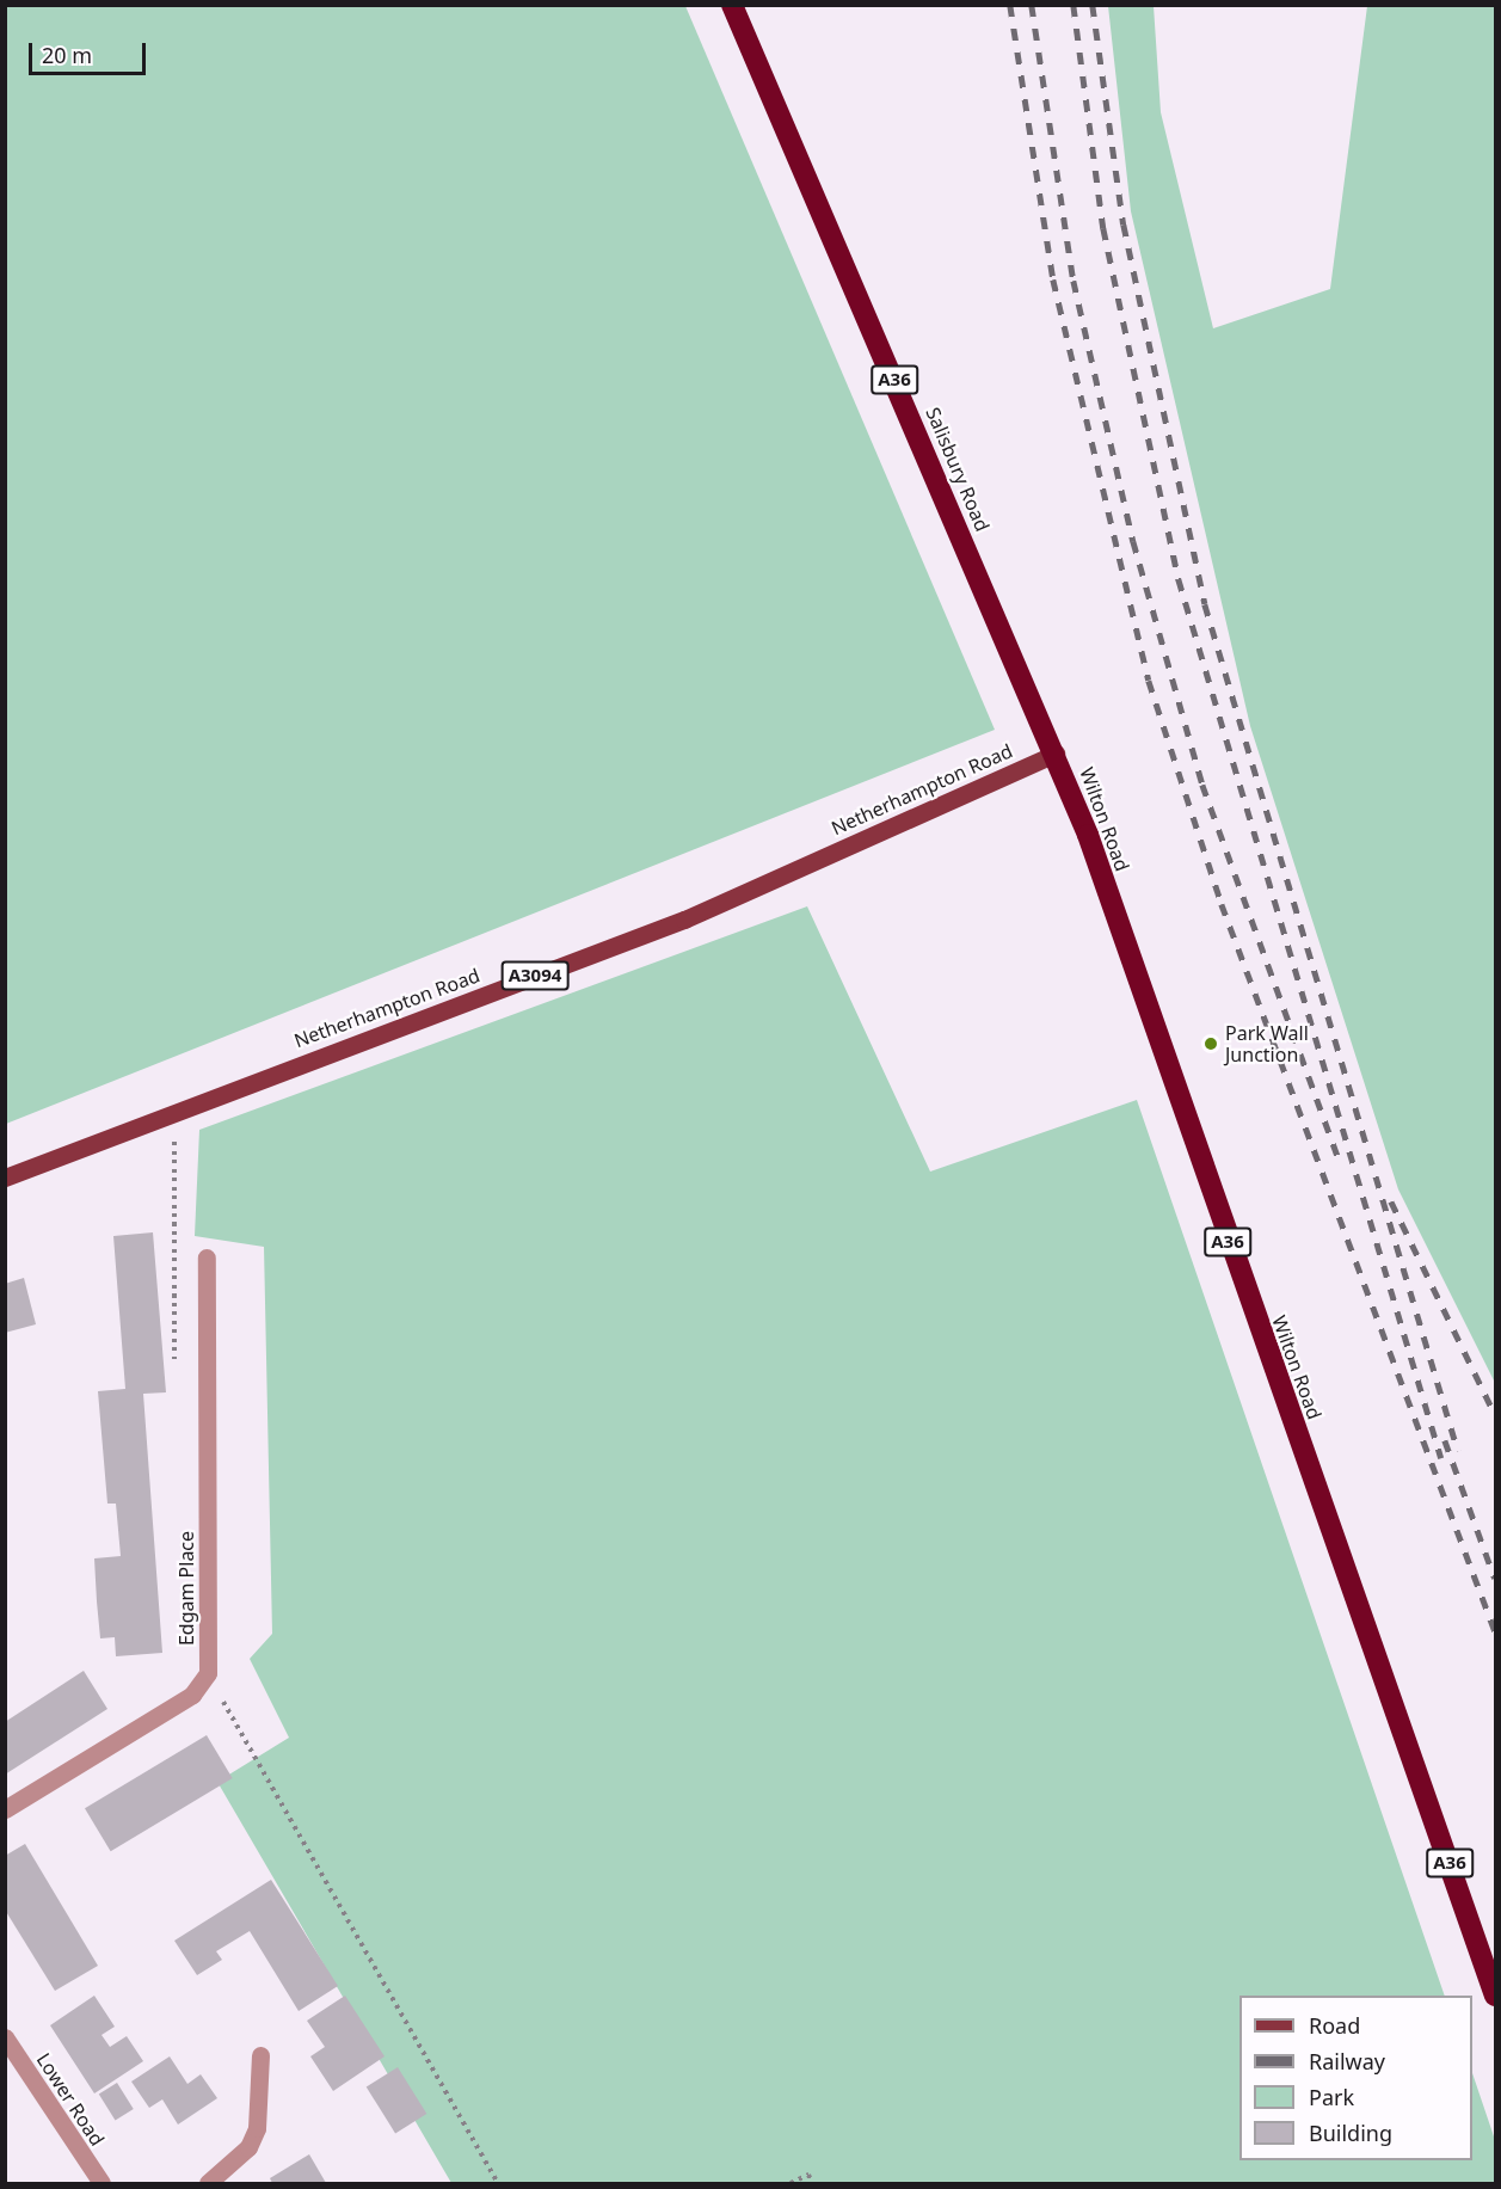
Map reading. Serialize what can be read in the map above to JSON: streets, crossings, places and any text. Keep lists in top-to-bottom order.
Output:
{
  "streets": {
    "highway": ["A36", "Salisbury Road", "Wilton Road"],
    "main road": ["Netherhampton Road", "A3094"],
    "street": ["Edgam Place", "Lower Road"]
  },
  "crossings": [
    ["Salisbury Road", "Netherhampton Road"],
    ["Salisbury Road", "Wilton Road"],
    ["Netherhampton Road", "Wilton Road"]
  ],
  "places": ["Park Wall Junction"],
  "legend": [
    "Road",
    "Railway",
    "Park",
    "Building"
  ],
  "scale_bar": "20 m"
}
